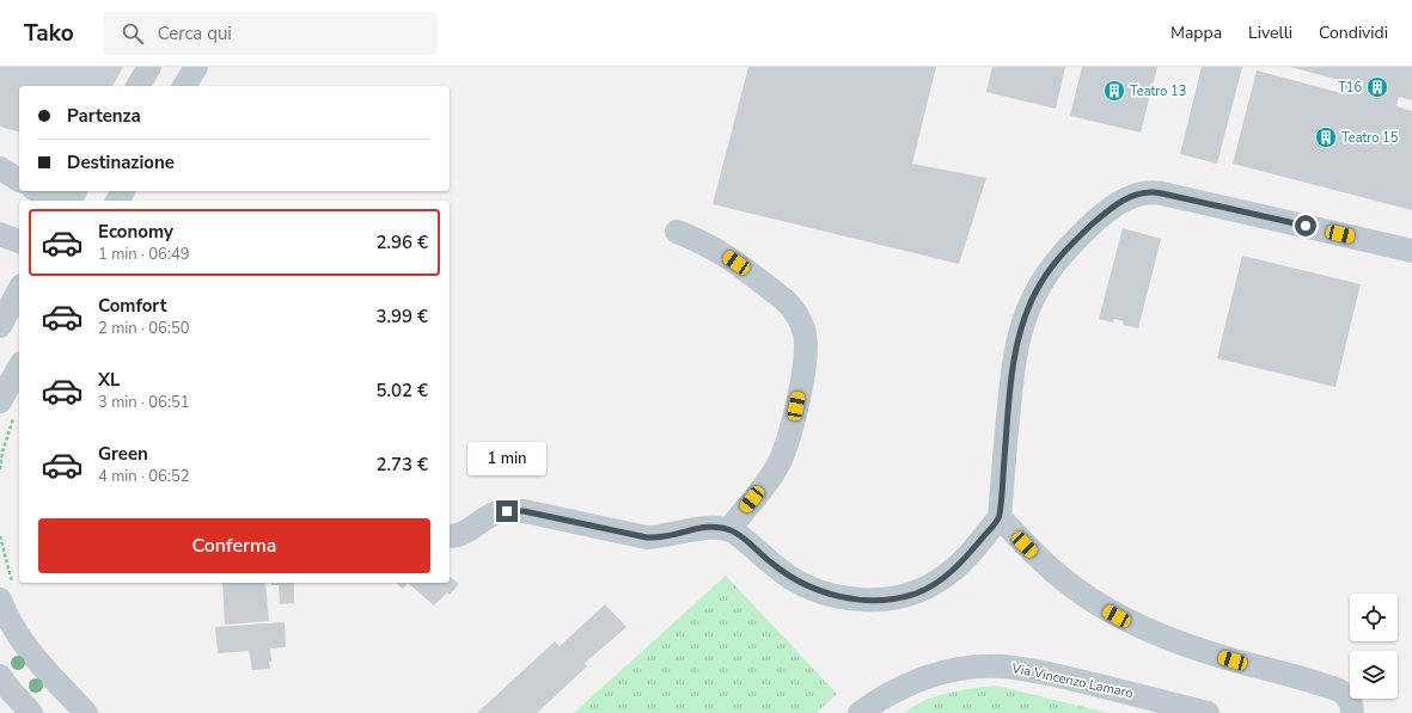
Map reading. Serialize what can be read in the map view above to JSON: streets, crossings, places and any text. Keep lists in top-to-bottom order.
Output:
{
  "streets": {
    "street": ["Via Vincenzo Lamaro"]
  },
  "places": {
    "building": ["T16", "Teatro 13", "Teatro 15"]
  },
  "page": {
    "header": "Tako",
    "search": "Cerca qui",
    "nav": ["Mappa", "Livelli", "Condividi"],
    "banner": ["Partenza", "Destinazione"],
    "list": [
      {
        "name": "Economy",
        "note": "1 min · 06:49",
        "value": "2.96 €"
      },
      {
        "name": "Comfort",
        "note": "2 min · 06:50",
        "value": "3.99 €"
      },
      {
        "name": "XL",
        "note": "3 min · 06:51",
        "value": "5.02 €"
      },
      {
        "name": "Green",
        "note": "4 min · 06:52",
        "value": "2.73 €"
      }
    ],
    "bubble": "1 min",
    "buttons": "Conferma"
  }
}
